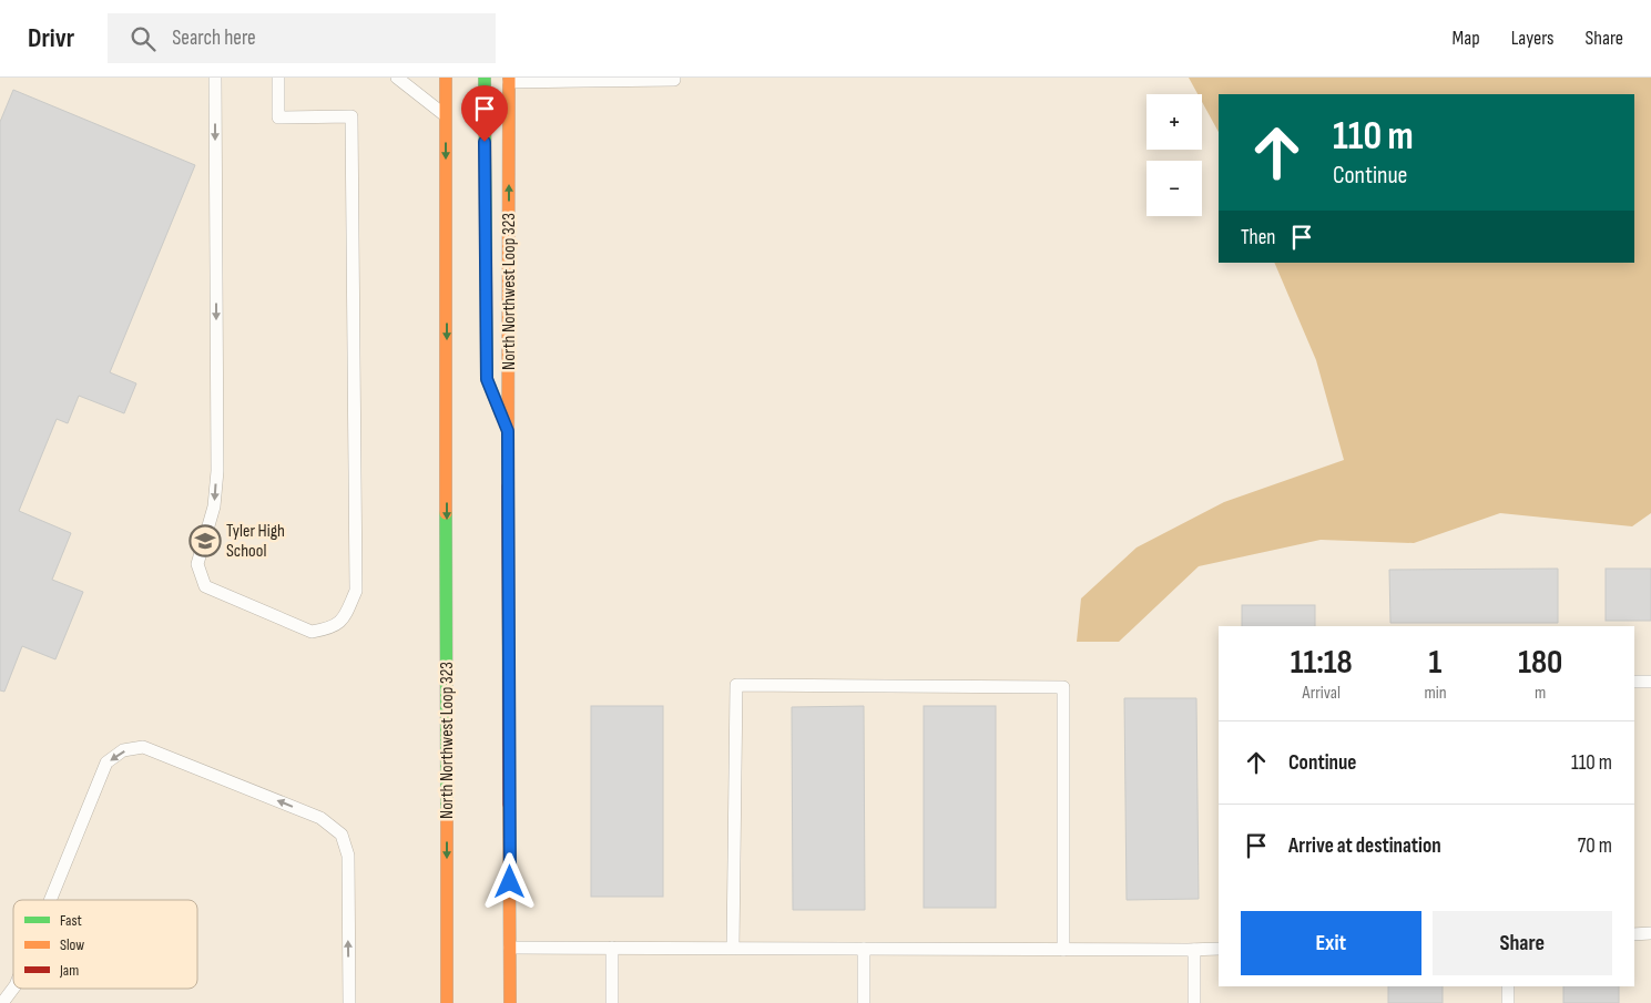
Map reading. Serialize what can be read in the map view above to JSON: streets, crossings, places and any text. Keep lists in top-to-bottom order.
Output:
{
  "streets": {
    "highway": ["North Northwest Loop 323"]
  },
  "places": {
    "school or university": ["Tyler High School"]
  },
  "legend": ["Fast", "Slow", "Jam"],
  "page": {
    "header": "Drivr",
    "search": "Search here",
    "nav": ["Map", "Layers", "Share"],
    "map_buttons": ["+", "−"],
    "turn": ["110 m", "Continue"],
    "then": "Then",
    "eta": [
      "11:18",
      "Arrival",
      "1",
      "min",
      "180",
      "m"
    ],
    "list": [
      {
        "name": "Continue",
        "value": "110 m"
      },
      {
        "name": "Arrive at destination",
        "value": "70 m"
      }
    ],
    "buttons": ["Exit", "Share"]
  }
}
